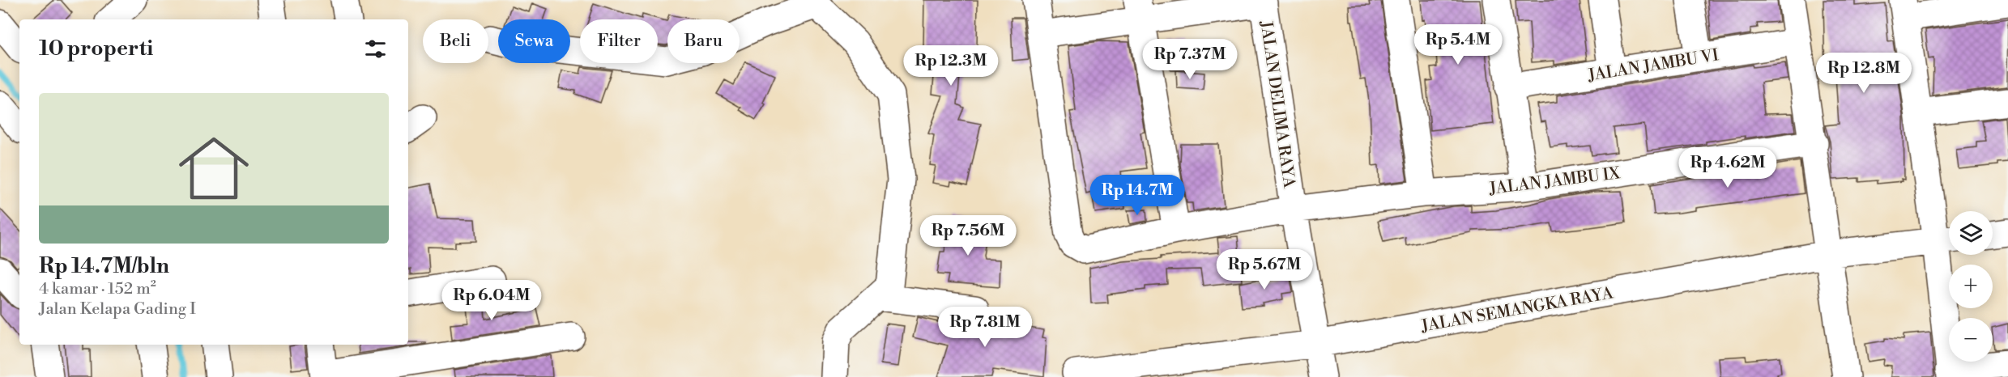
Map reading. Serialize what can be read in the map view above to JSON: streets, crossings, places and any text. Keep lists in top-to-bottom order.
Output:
{
  "streets": {
    "street": [
      "JALAN JAMBU VI",
      "JALAN DELIMA RAYA",
      "JALAN JAMBU IX",
      "JALAN SEMANGKA RAYA"
    ]
  },
  "crossings": [
    ["JALAN DELIMA RAYA", "JALAN JAMBU IX"],
    ["JALAN DELIMA RAYA", "JALAN SEMANGKA RAYA"]
  ],
  "page": {
    "chip": [
      "Beli",
      "Sewa",
      "Filter",
      "Baru"
    ],
    "heading": "10 properti",
    "price": [
      "Rp 5.4M",
      "Rp 7.37M",
      "Rp 12.3M",
      "Rp 12.8M",
      "Rp 4.62M",
      "Rp 14.7M",
      "Rp 7.56M",
      "Rp 5.67M",
      "Rp 6.04M",
      "Rp 7.81M"
    ],
    "list": [
      {
        "name": "Rp 14.7M/bln",
        "note": "4 kamar · 152 m² · Jalan Kelapa Gading I"
      }
    ],
    "map_buttons": ["+", "−"]
  }
}
